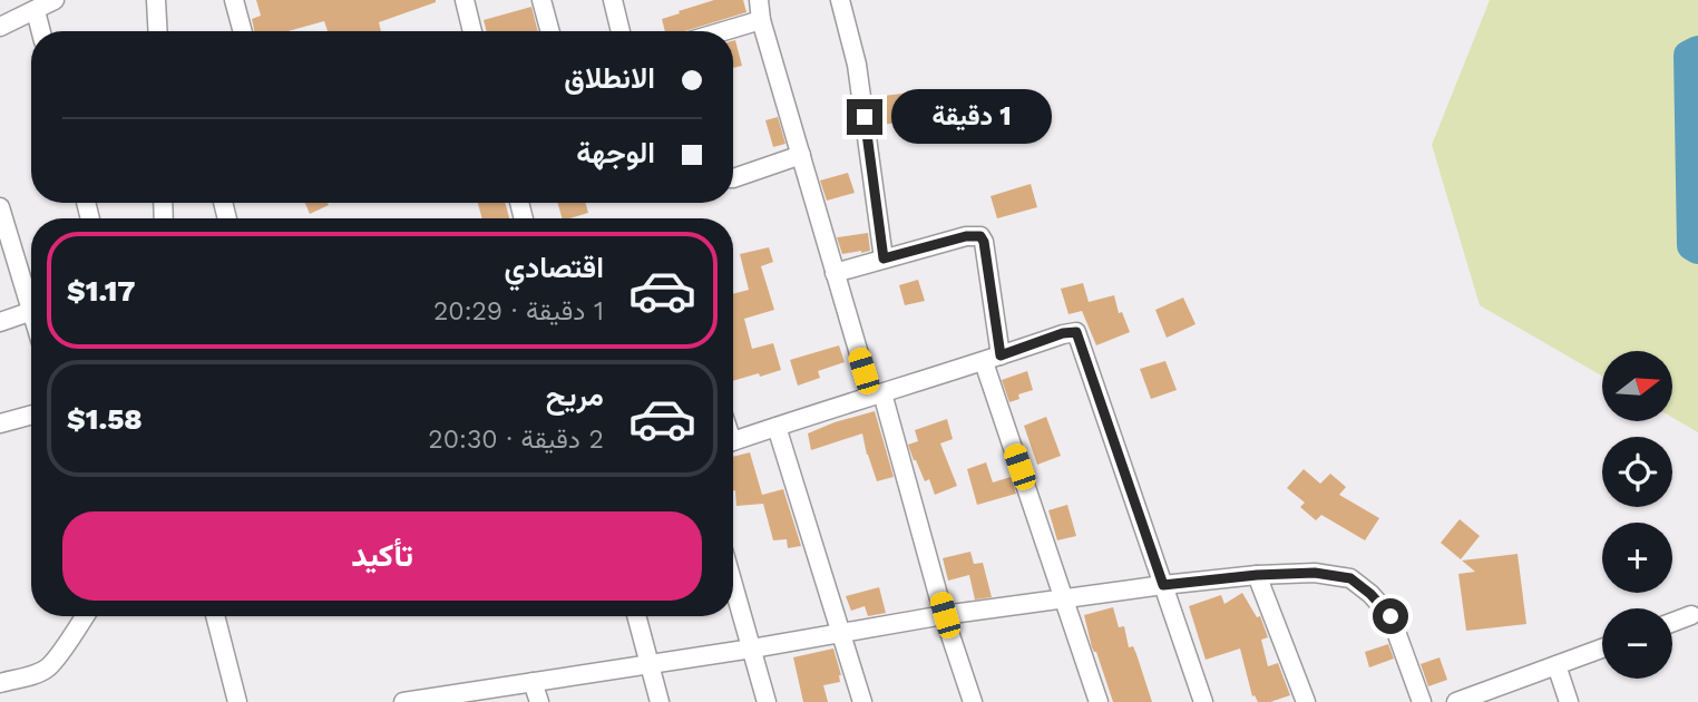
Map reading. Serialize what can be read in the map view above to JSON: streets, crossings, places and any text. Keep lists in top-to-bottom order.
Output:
{
  "north": "right",
  "page": {
    "banner": ["الانطلاق", "الوجهة"],
    "bubble": "1 دقيقة",
    "list": [
      {
        "name": "اقتصادي",
        "note": "1 دقيقة · 20:29",
        "value": "$1.17"
      },
      {
        "name": "مريح",
        "note": "2 دقيقة · 20:30",
        "value": "$1.58"
      }
    ],
    "map_buttons": ["+", "−"],
    "buttons": "تأكيد"
  }
}
